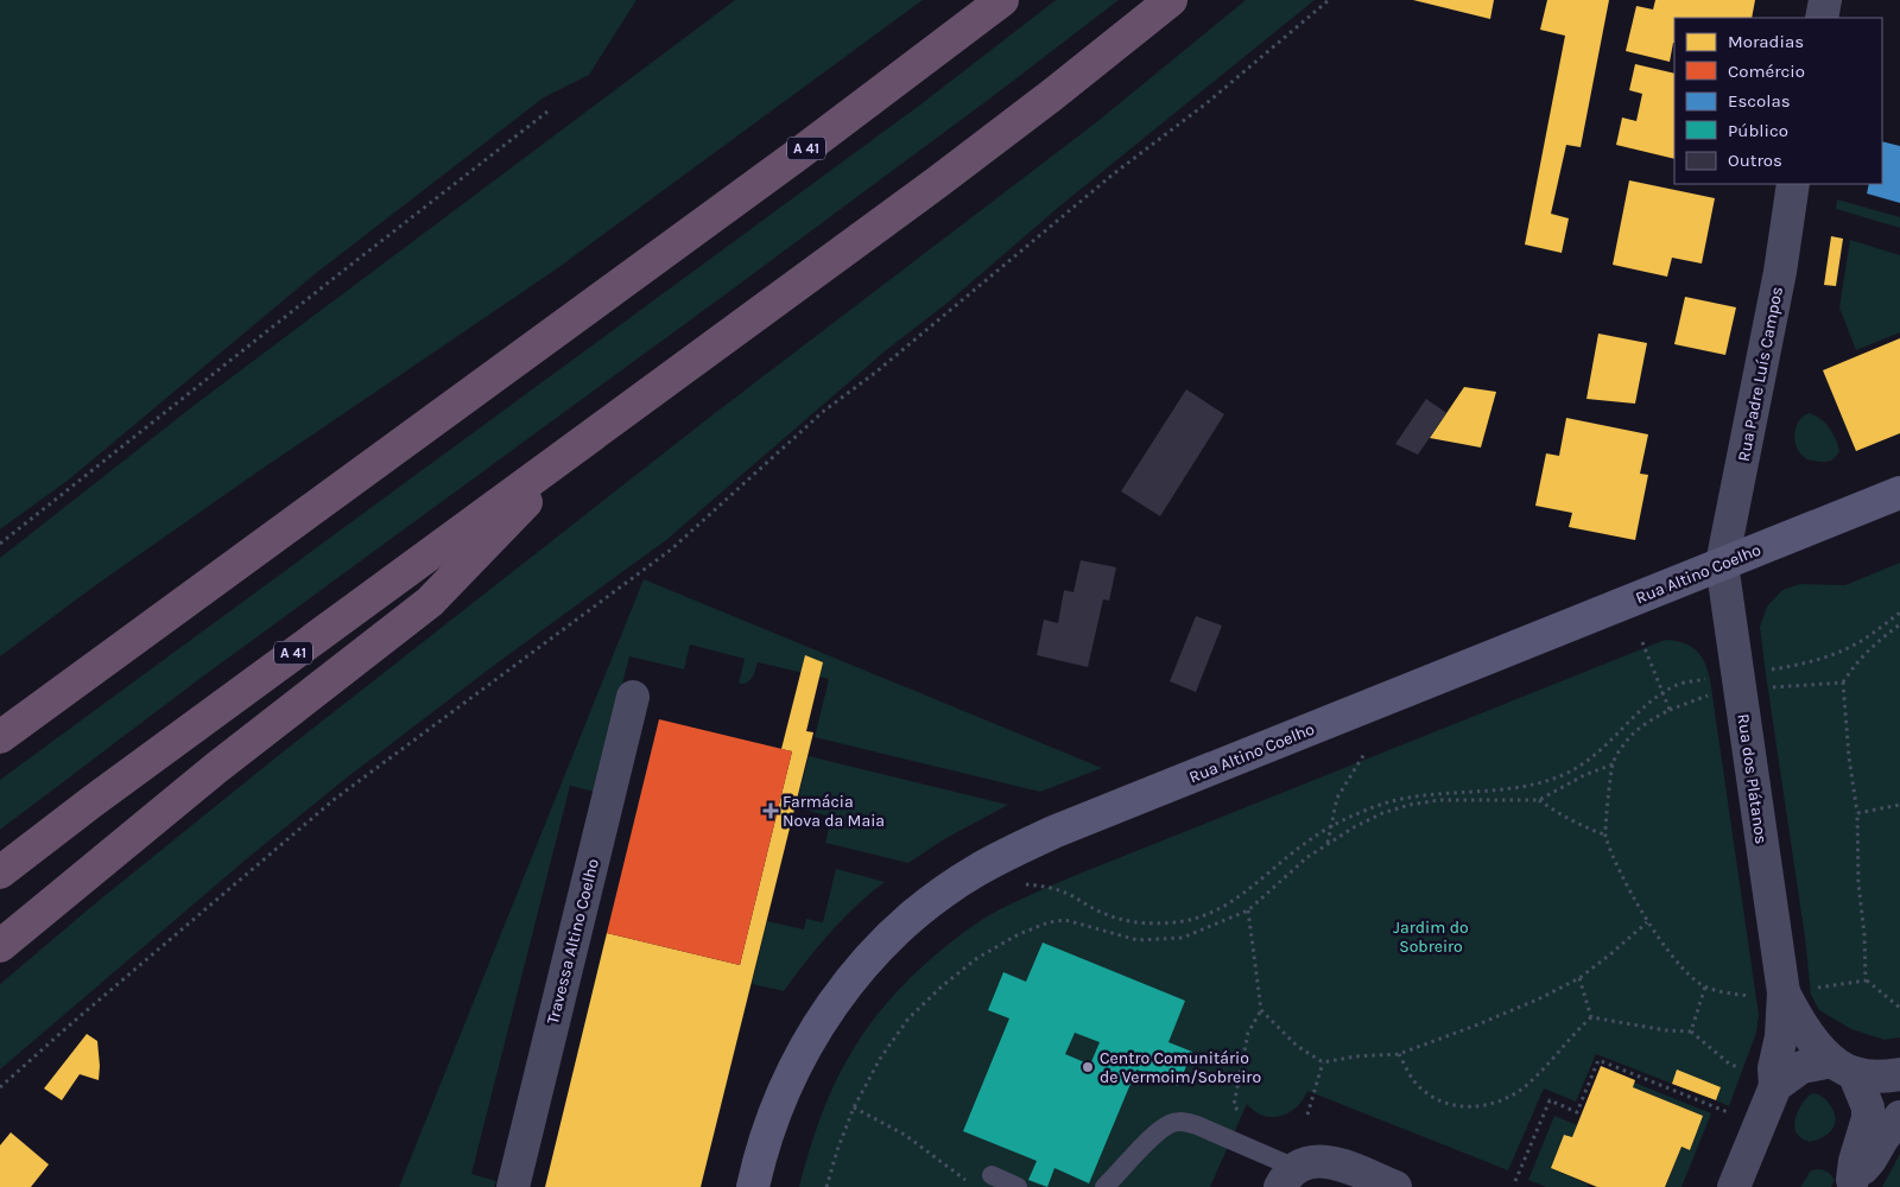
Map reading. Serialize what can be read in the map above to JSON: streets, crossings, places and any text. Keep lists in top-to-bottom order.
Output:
{
  "streets": {
    "highway": ["A 41"],
    "main road": ["Rua Altino Coelho"],
    "street": ["Rua Padre Luís Campos", "Rua dos Plátanos", "Travessa Altino Coelho"]
  },
  "crossings": [
    ["Rua Padre Luís Campos", "Rua Altino Coelho"],
    ["Rua Padre Luís Campos", "Rua dos Plátanos"],
    ["Rua Altino Coelho", "Rua dos Plátanos"]
  ],
  "parks": ["Jardim do Sobreiro"],
  "places": {
    "health": ["Farmácia Nova da Maia"],
    "other": ["Centro Comunitário de Vermoim/Sobreiro"]
  },
  "legend": [
    "Moradias",
    "Comércio",
    "Escolas",
    "Público",
    "Outros"
  ]
}
